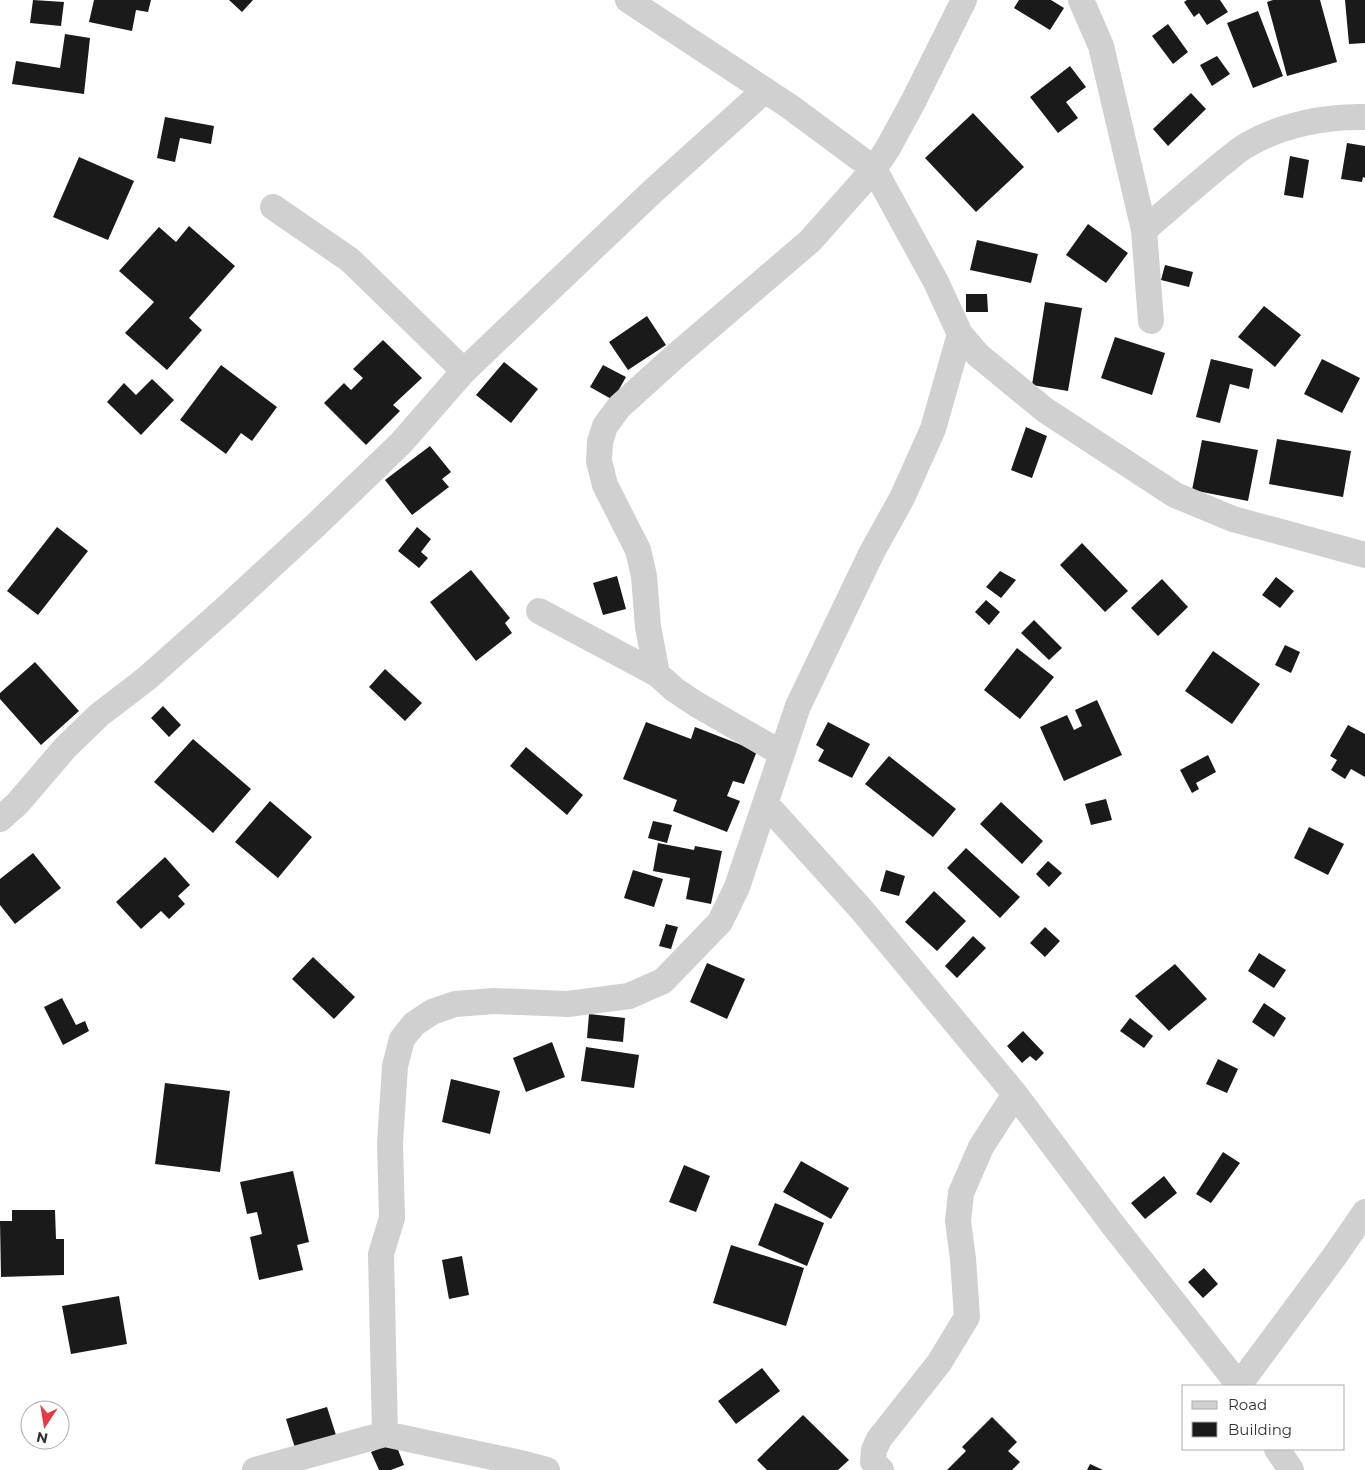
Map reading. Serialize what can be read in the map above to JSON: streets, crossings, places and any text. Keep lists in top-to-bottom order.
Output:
{
  "legend": ["Road", "Building"],
  "north": "bottom"
}
